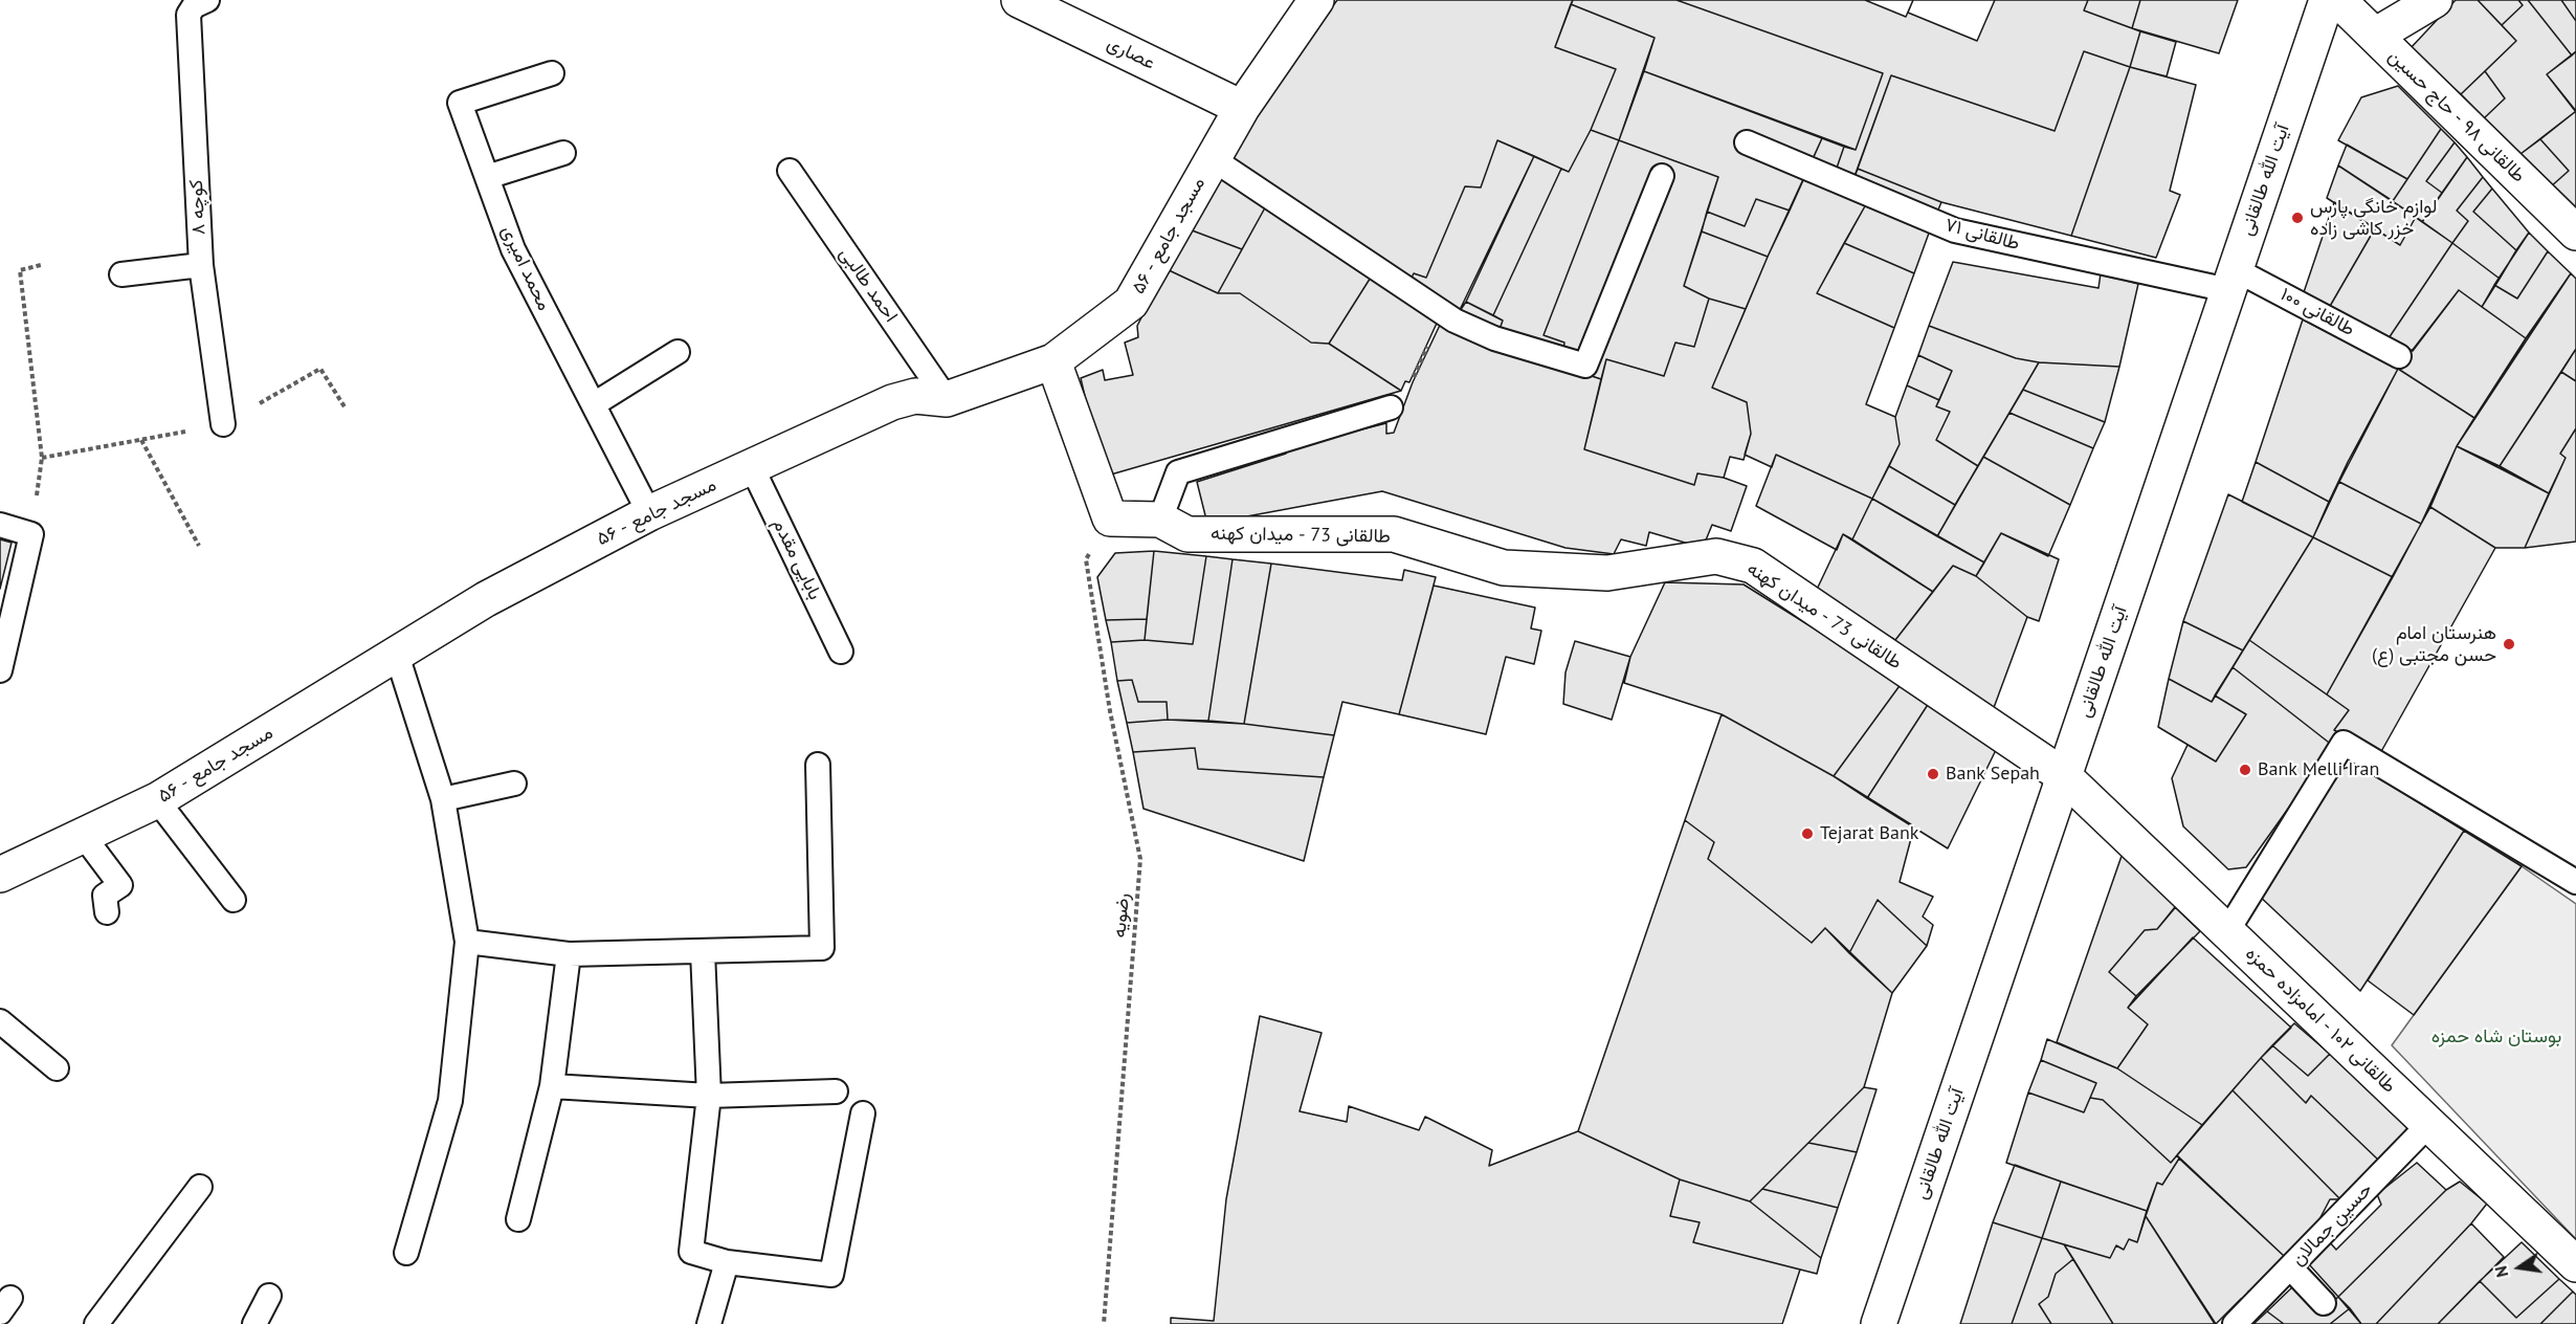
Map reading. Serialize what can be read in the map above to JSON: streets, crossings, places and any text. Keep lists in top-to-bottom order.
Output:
{
  "streets": {
    "street": [
      "عصاری",
      "طالقانی ۹۸ - حاج حسین",
      "آیت الله طالقانی",
      "۵۶ - مسجد جامع",
      "طالقانی 73 - میدان کهنه",
      "طالقانی ۱۰۲ - امامزاده حمزه"
    ],
    "lane": [
      "کوچه ۸",
      "طالقانی ۷۱",
      "محمد امیری",
      "احمد طالبی",
      "طالقانی ۱۰۰",
      "بابایی مقدم",
      "حسین جمالان"
    ],
    "path": ["رضویه"]
  },
  "crossings": [
    ["عصاری", "۵۶ - مسجد جامع"],
    ["آیت الله طالقانی", "طالقانی ۷۱"],
    ["آیت الله طالقانی", "طالقانی ۱۰۰"],
    ["آیت الله طالقانی", "طالقانی 73 - میدان کهنه"],
    ["آیت الله طالقانی", "طالقانی ۱۰۲ - امامزاده حمزه"],
    ["طالقانی ۷۱", "طالقانی ۱۰۰"],
    ["۵۶ - مسجد جامع", "محمد امیری"],
    ["۵۶ - مسجد جامع", "احمد طالبی"],
    ["۵۶ - مسجد جامع", "بابایی مقدم"],
    ["طالقانی 73 - میدان کهنه", "رضویه"],
    ["طالقانی 73 - میدان کهنه", "طالقانی ۱۰۲ - امامزاده حمزه"],
    ["طالقانی ۱۰۲ - امامزاده حمزه", "حسین جمالان"]
  ],
  "parks": ["بوستان شاه حمزه"],
  "places": [
    "لوازم خانگی پارس خزر کاشی زاده",
    "هنرستان امام حسن مجتبی (ع)",
    "Bank Melli Iran",
    "Bank Sepah",
    "Tejarat Bank"
  ],
  "north": "left"
}
